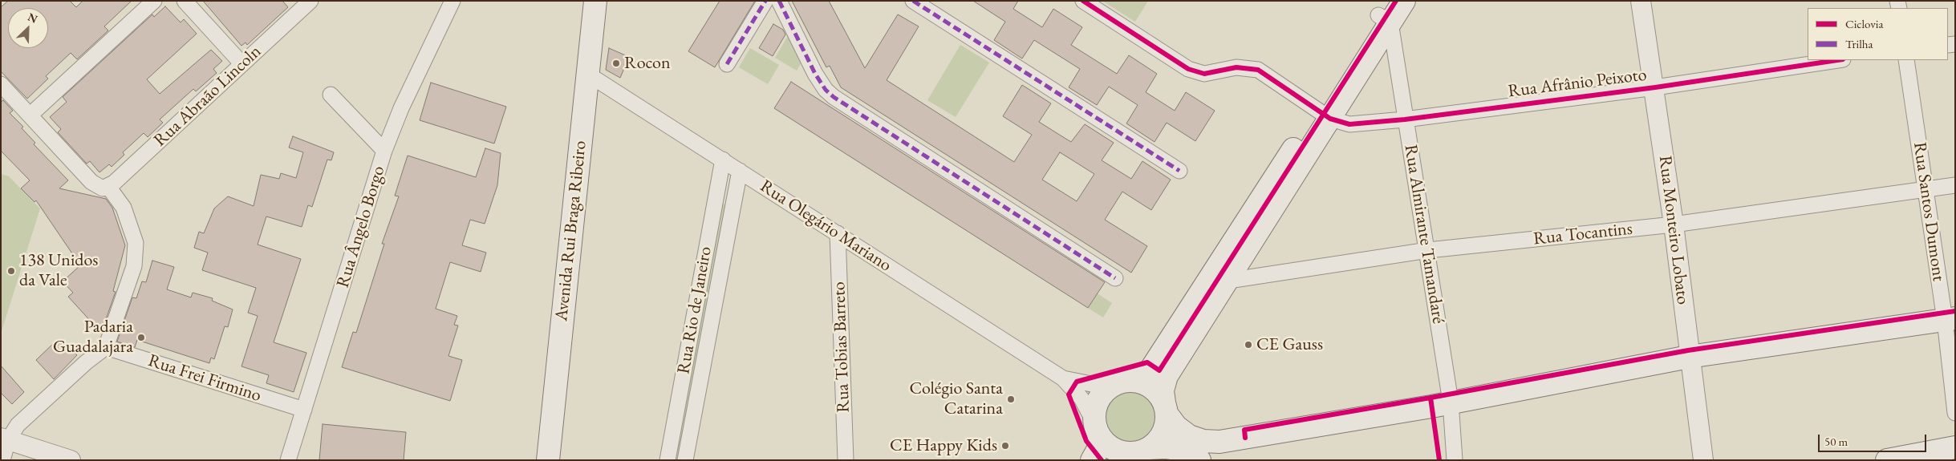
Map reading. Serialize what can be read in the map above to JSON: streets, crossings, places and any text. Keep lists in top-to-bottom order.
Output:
{
  "streets": {
    "main road": ["Avenida Rui Braga Ribeiro"],
    "street": [
      "Rua Afrânio Peixoto",
      "Rua Abraão Lincoln",
      "Rua Santos Dumont",
      "Rua Olegário Mariano",
      "Rua Ângelo Borgo",
      "Rua Monteiro Lobato",
      "Rua Almirante Tamandaré",
      "Rua Tocantins",
      "Rua Rio de Janeiro",
      "Rua Tobias Barreto",
      "Rua Frei Firmino"
    ]
  },
  "crossings": [
    ["Rua Afrânio Peixoto", "Rua Monteiro Lobato"],
    ["Rua Afrânio Peixoto", "Rua Almirante Tamandaré"],
    ["Rua Santos Dumont", "Rua Tocantins"],
    ["Rua Olegário Mariano", "Avenida Rui Braga Ribeiro"],
    ["Rua Olegário Mariano", "Rua Rio de Janeiro"],
    ["Rua Olegário Mariano", "Rua Tobias Barreto"],
    ["Rua Ângelo Borgo", "Rua Frei Firmino"],
    ["Rua Monteiro Lobato", "Rua Tocantins"],
    ["Rua Almirante Tamandaré", "Rua Tocantins"]
  ],
  "places": [
    "Rocon",
    "138 Unidos da Vale",
    "Padaria Guadalajara",
    "CE Gauss",
    "Colégio Santa Catarina",
    "CE Happy Kids"
  ],
  "legend": ["Ciclovia", "Trilha"],
  "scale_bar": "50 m",
  "north": "top right"
}
